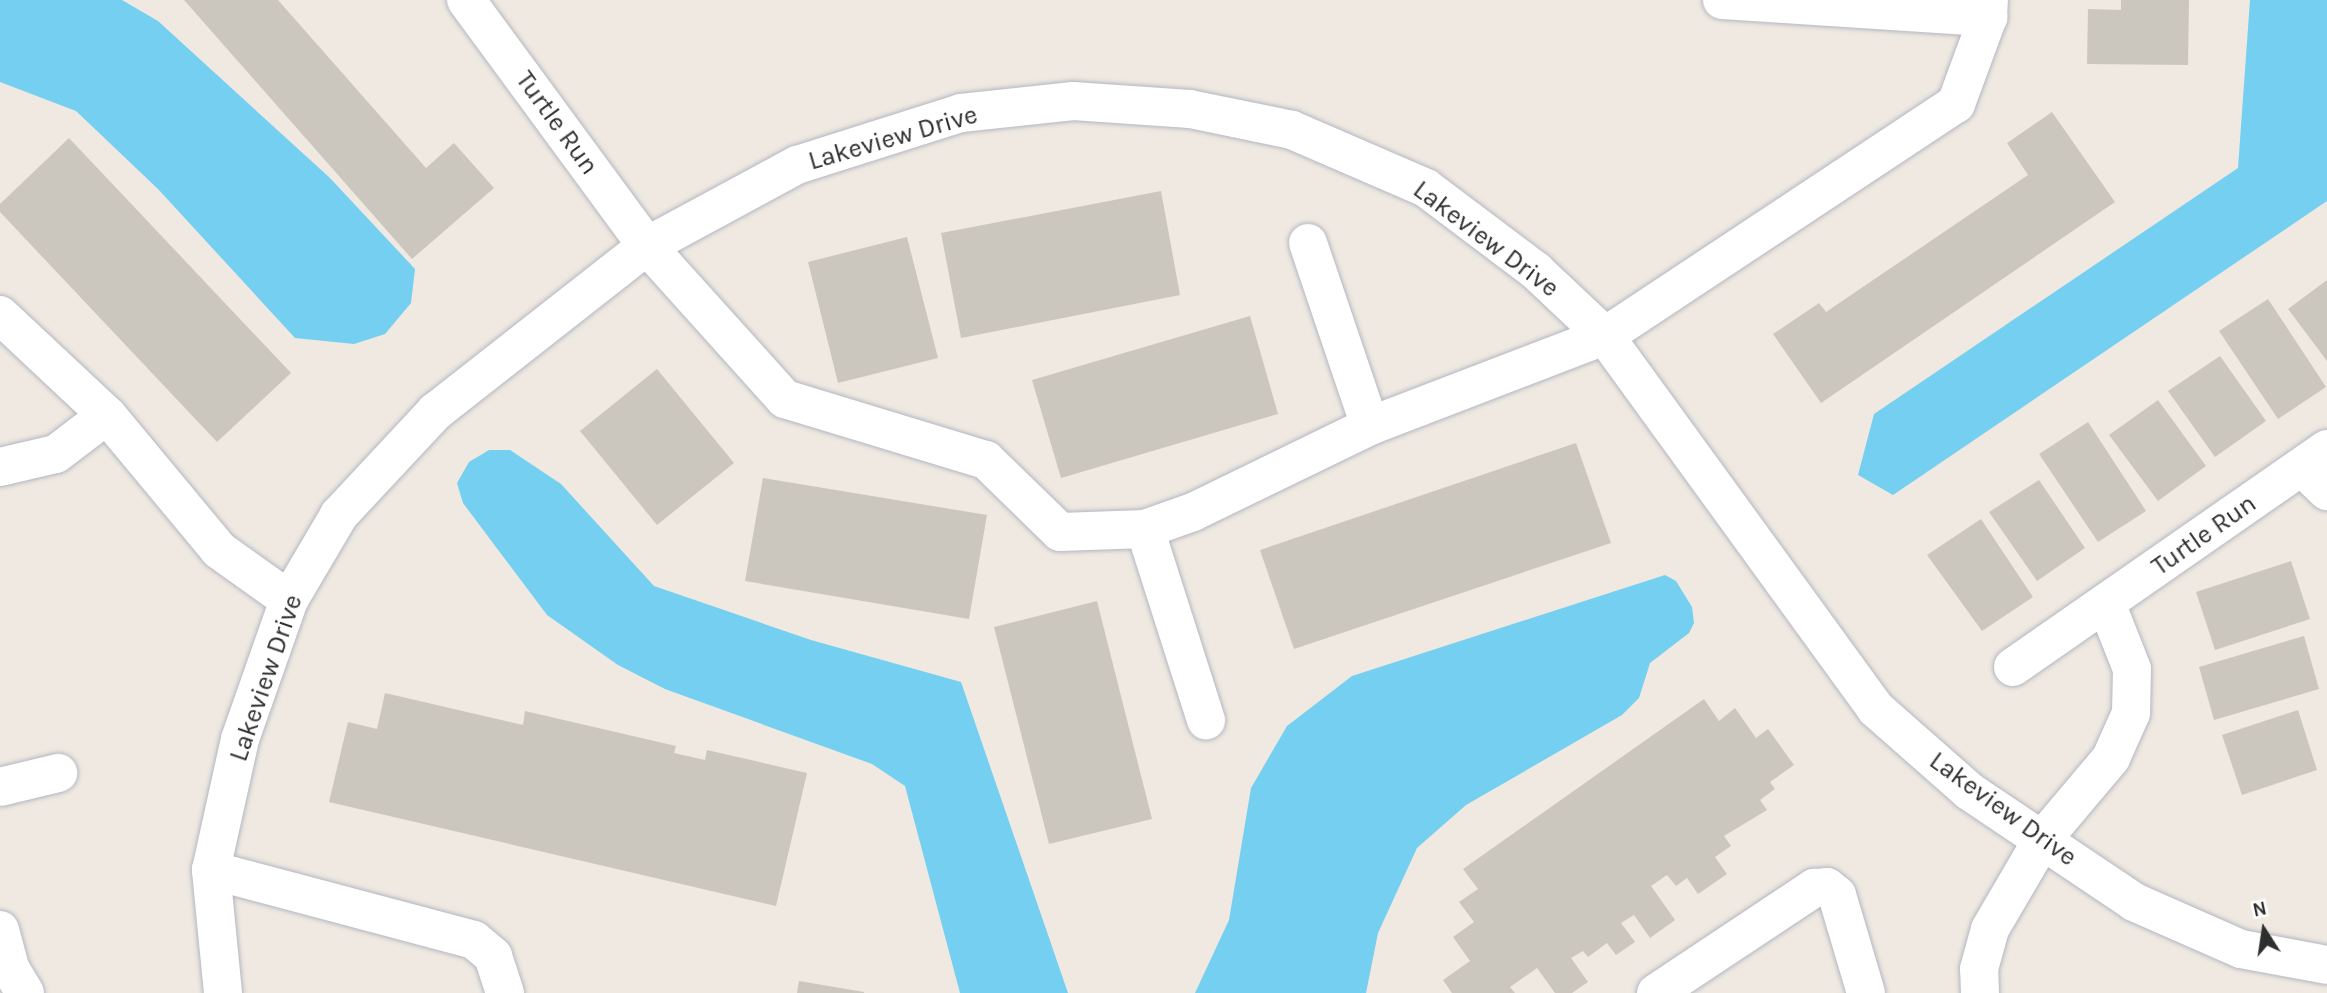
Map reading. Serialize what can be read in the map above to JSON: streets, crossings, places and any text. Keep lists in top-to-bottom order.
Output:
{
  "streets": {
    "street": ["Turtle Run", "Lakeview Drive"]
  },
  "crossings": [
    ["Turtle Run", "Lakeview Drive"]
  ],
  "north": "top"
}
